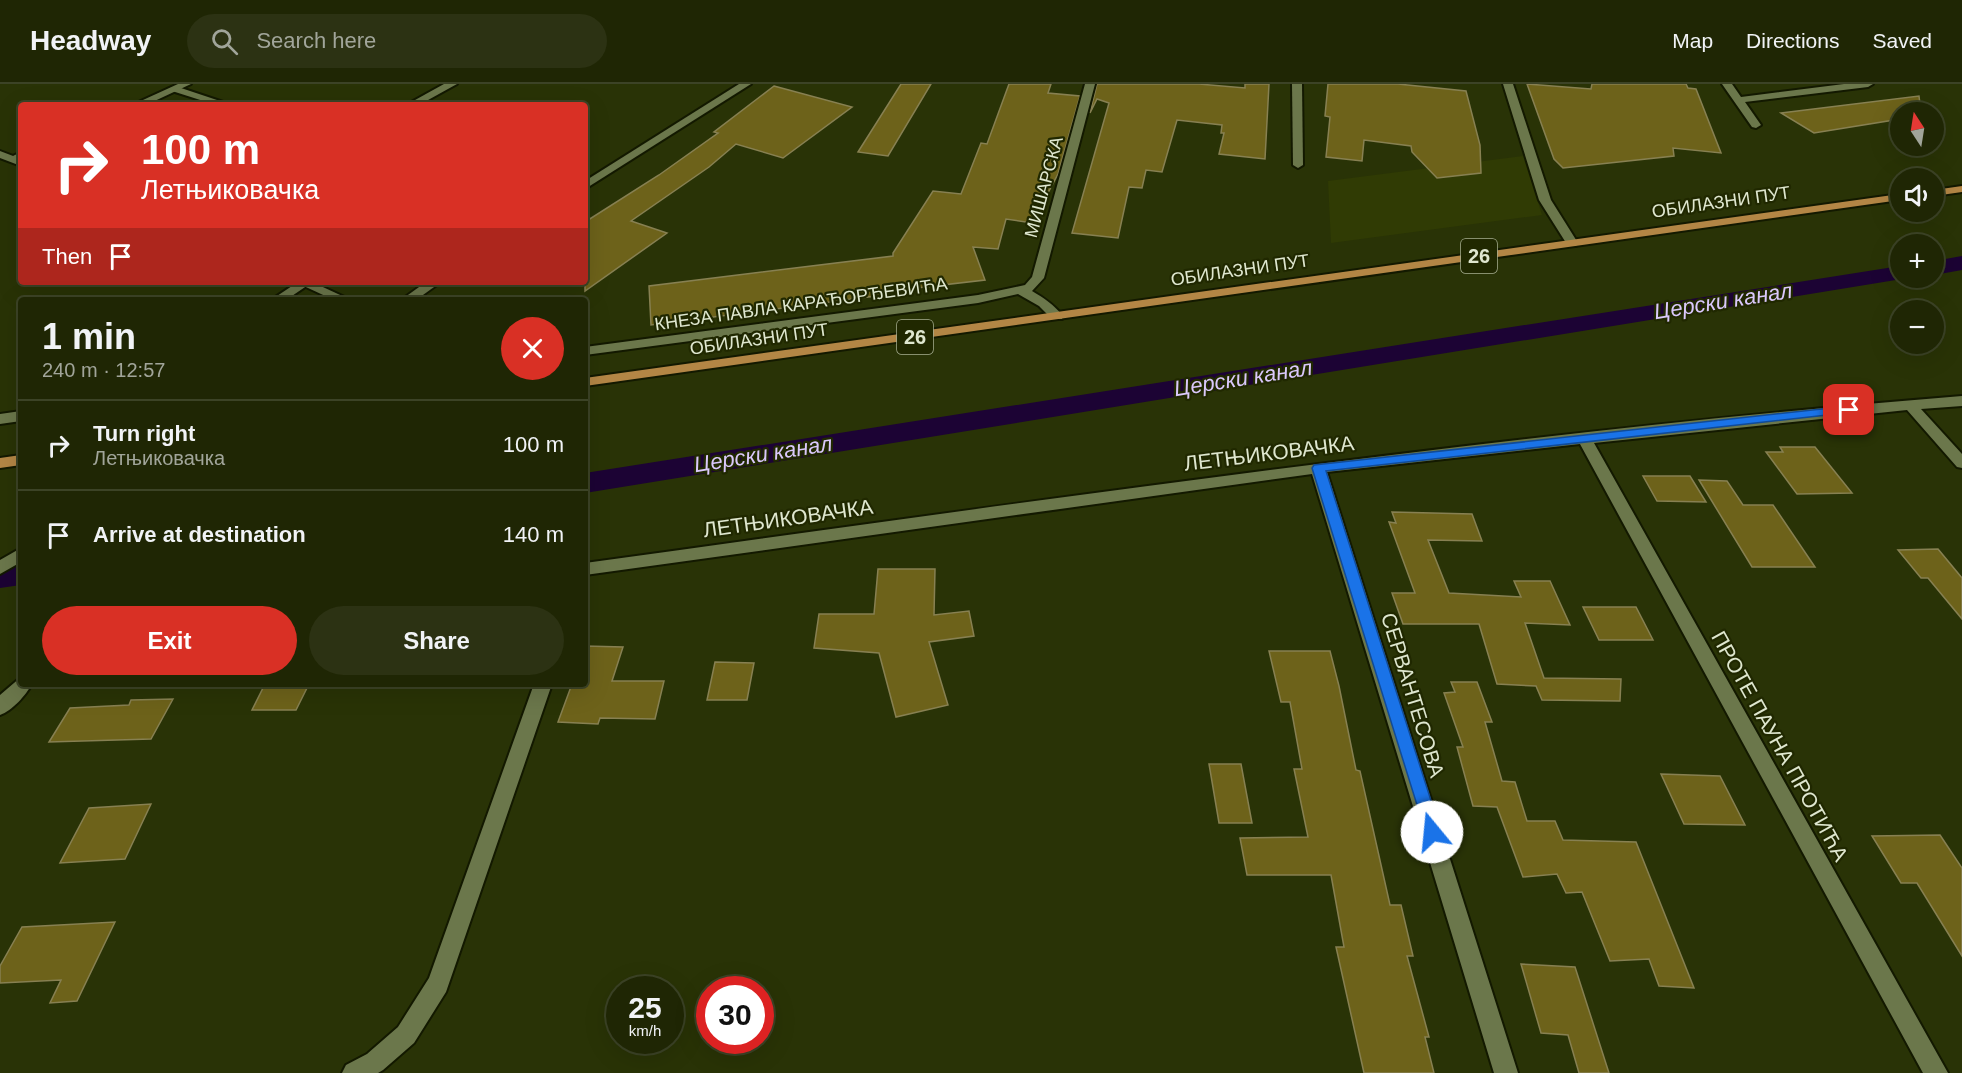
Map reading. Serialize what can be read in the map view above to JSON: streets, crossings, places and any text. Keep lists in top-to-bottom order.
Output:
{
  "streets": {
    "main road": ["ОБИЛАЗНИ ПУТ", "26"],
    "street": [
      "МИШАРСКА",
      "КНЕЗА ПАВЛА КАРАЂОРЂЕВИЋА",
      "ЛЕТЊИКОВАЧКА",
      "СЕРВАНТЕСОВА",
      "ПРОТЕ ПАУНА ПРОТИЋА"
    ]
  },
  "crossings": [
    ["МИШАРСКА", "КНЕЗА ПАВЛА КАРАЂОРЂЕВИЋА"],
    ["ЛЕТЊИКОВАЧКА", "СЕРВАНТЕСОВА"],
    ["ЛЕТЊИКОВАЧКА", "ПРОТЕ ПАУНА ПРОТИЋА"]
  ],
  "water": ["Церски канал"],
  "north": "top",
  "page": {
    "header": "Headway",
    "search": "Search here",
    "nav": ["Map", "Directions", "Saved"],
    "map_buttons": ["+", "−"],
    "turn": ["100 m", "Летњиковачка"],
    "then": "Then",
    "heading": ["1 min", "240 m · 12:57"],
    "list": [
      {
        "name": "Turn right",
        "note": "Летњиковачка",
        "value": "100 m"
      },
      {
        "name": "Arrive at destination",
        "value": "140 m"
      }
    ],
    "buttons": ["Exit", "Share"],
    "speed": "25 km/h",
    "limit": "30"
  }
}
